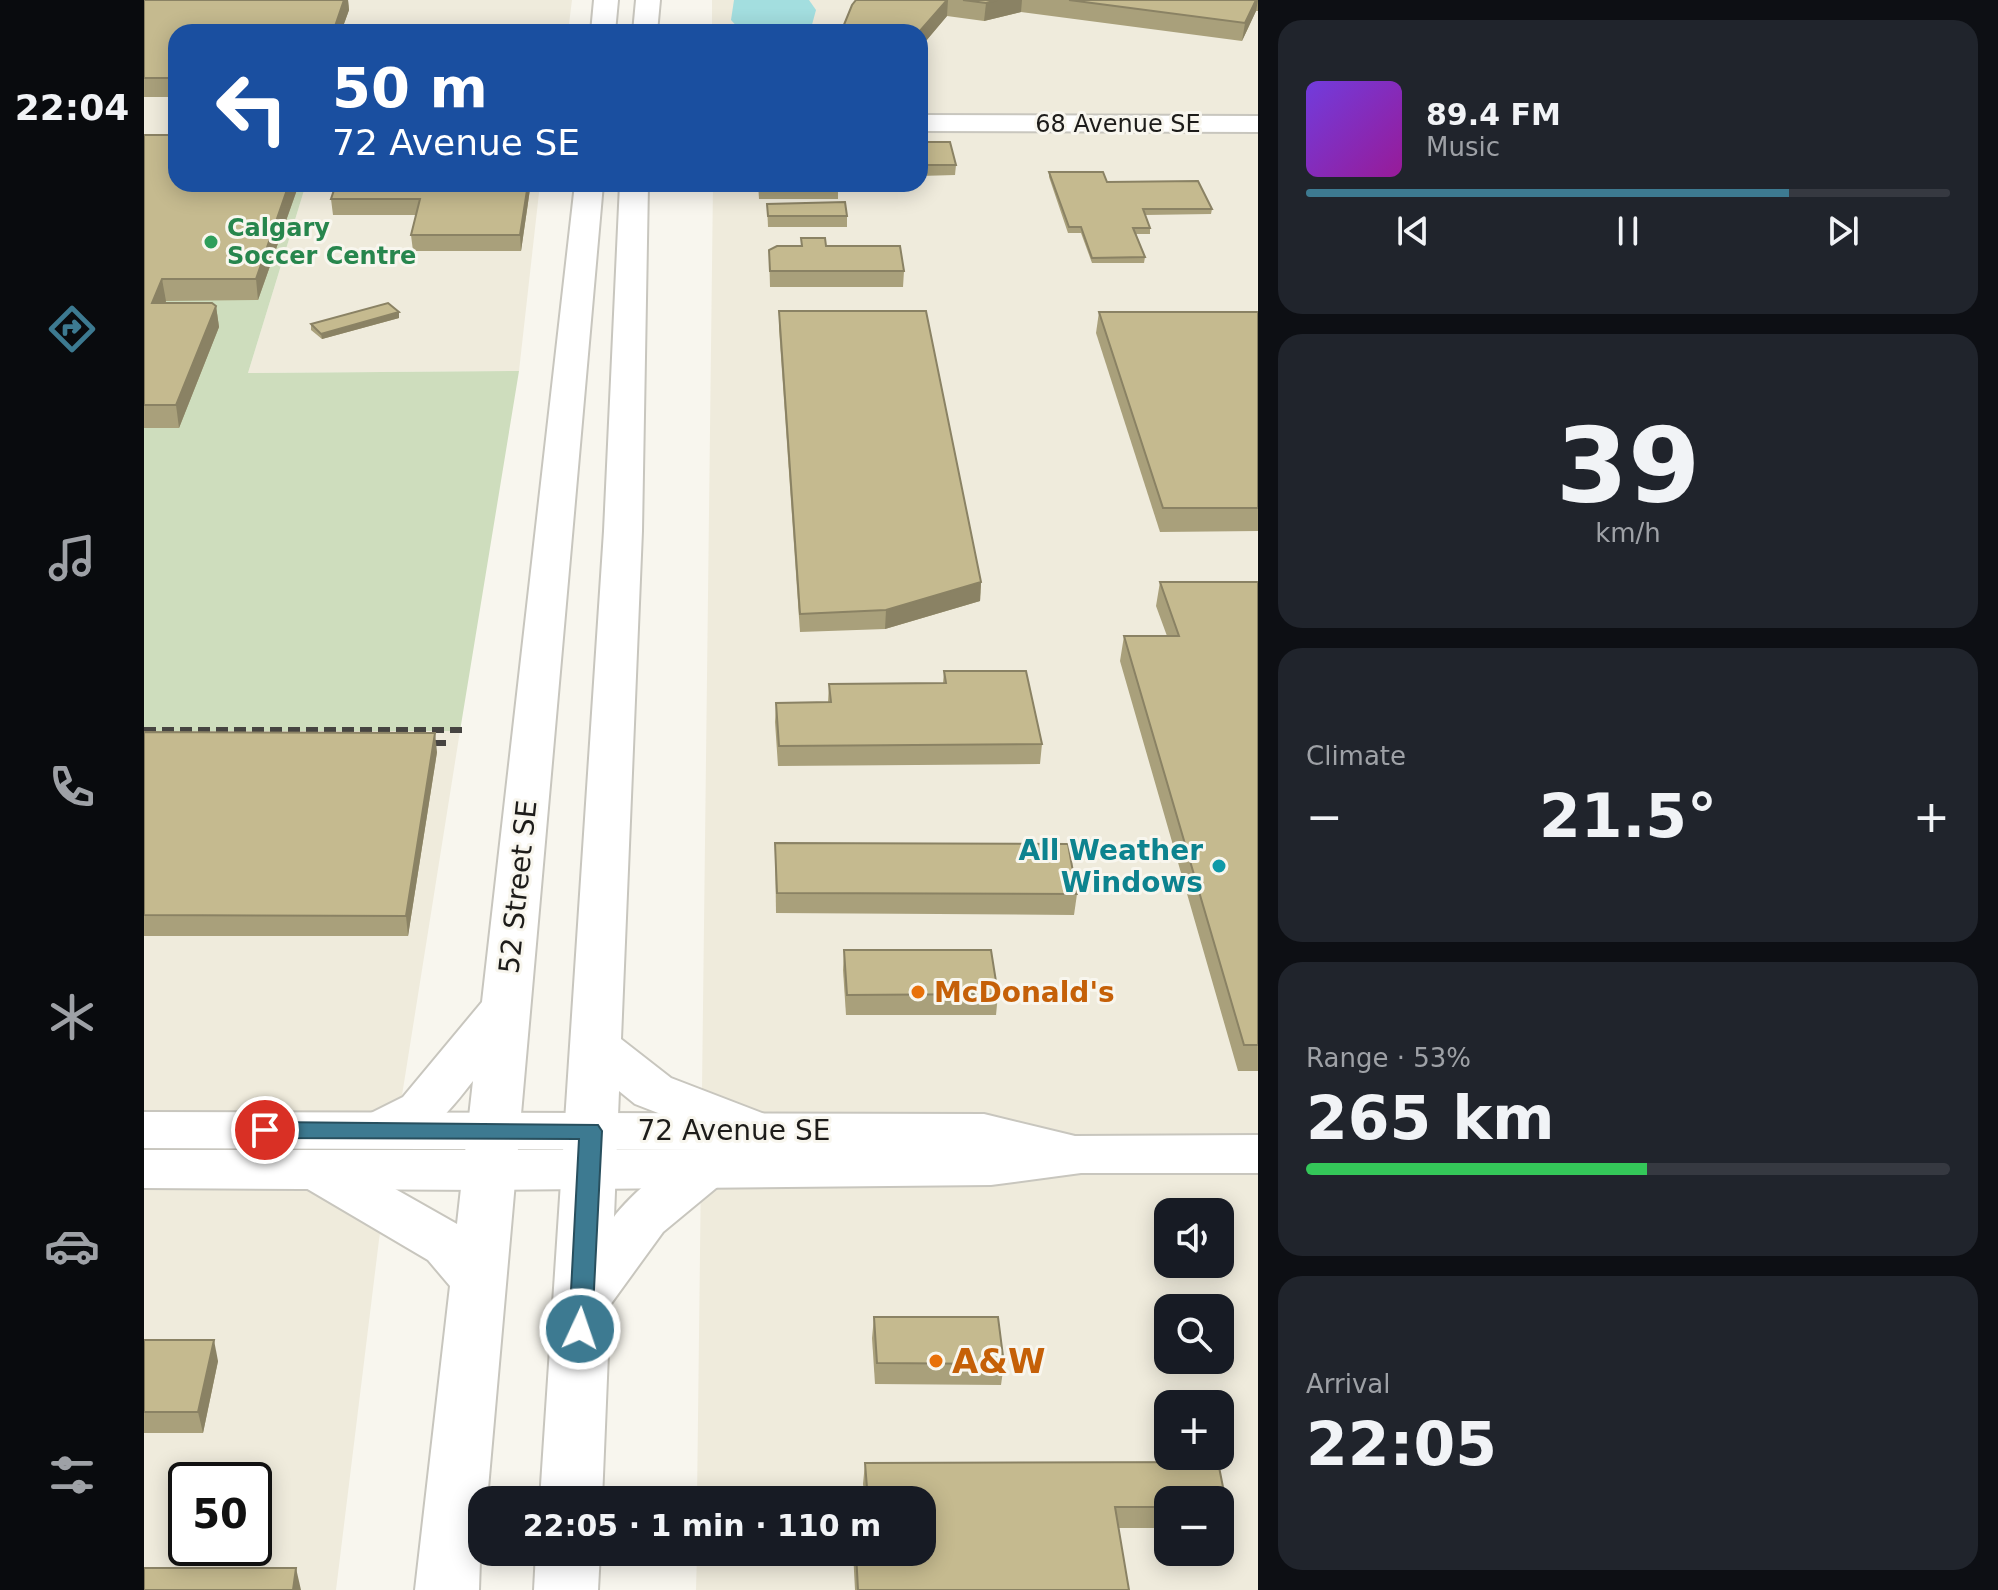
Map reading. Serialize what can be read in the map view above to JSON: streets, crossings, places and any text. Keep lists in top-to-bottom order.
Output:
{
  "streets": {
    "main road": ["52 Street SE"],
    "street": ["68 Avenue SE", "72 Avenue SE"]
  },
  "crossings": [
    ["52 Street SE", "72 Avenue SE"]
  ],
  "places": [
    "Calgary Soccer Centre",
    "All Weather Windows",
    "McDonald's",
    "A&W"
  ],
  "page": {
    "tabs": "22:04",
    "turn": ["50 m", "72 Avenue SE"],
    "song": ["89.4 FM", "Music"],
    "tile": [
      ["39", "km/h"],
      "Climate",
      ["Range · 53%", "265 km"],
      ["Arrival", "22:05"]
    ],
    "heat": ["−", "21.5°", "+"],
    "map_buttons": ["+", "−"],
    "limit": "50",
    "trip": "22:05 · 1 min · 110 m"
  }
}
